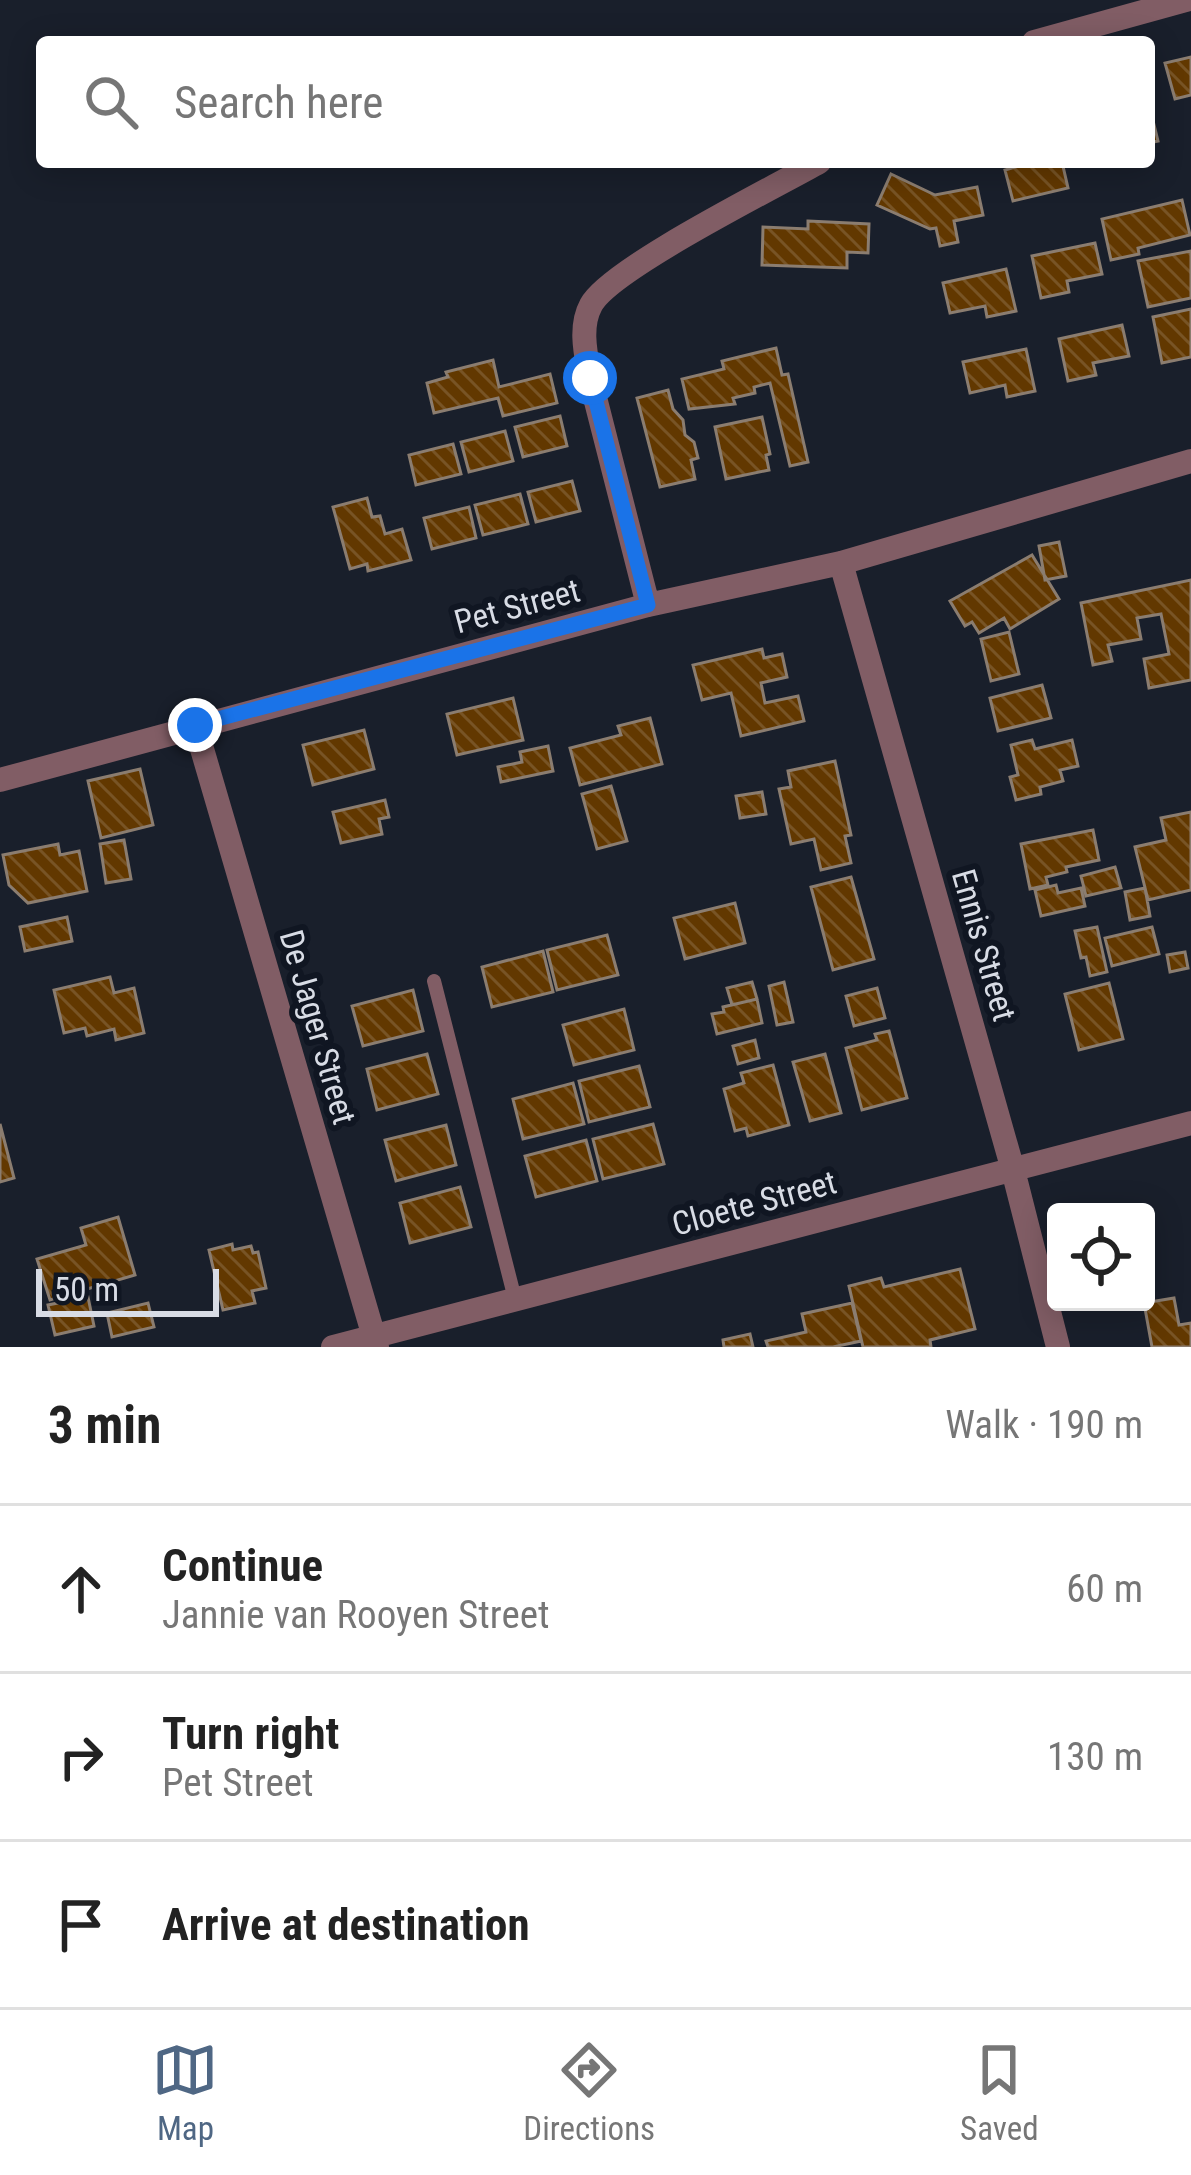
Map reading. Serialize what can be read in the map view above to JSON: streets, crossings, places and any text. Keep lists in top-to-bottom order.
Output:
{
  "streets": {
    "street": [
      "Pet Street",
      "Ennis Street",
      "De Jager Street",
      "Cloete Street"
    ]
  },
  "crossings": [
    ["Pet Street", "Ennis Street"],
    ["Pet Street", "De Jager Street"],
    ["Ennis Street", "Cloete Street"],
    ["De Jager Street", "Cloete Street"]
  ],
  "scale_bar": "50 m",
  "page": {
    "search": "Search here",
    "scale": "50 m",
    "heading": ["3 min", "Walk · 190 m"],
    "list": [
      ["Continue", "Jannie van Rooyen Street", "60 m"],
      ["Turn right", "Pet Street", "130 m"],
      "Arrive at destination"
    ],
    "nav": ["Map", "Directions", "Saved"]
  }
}
